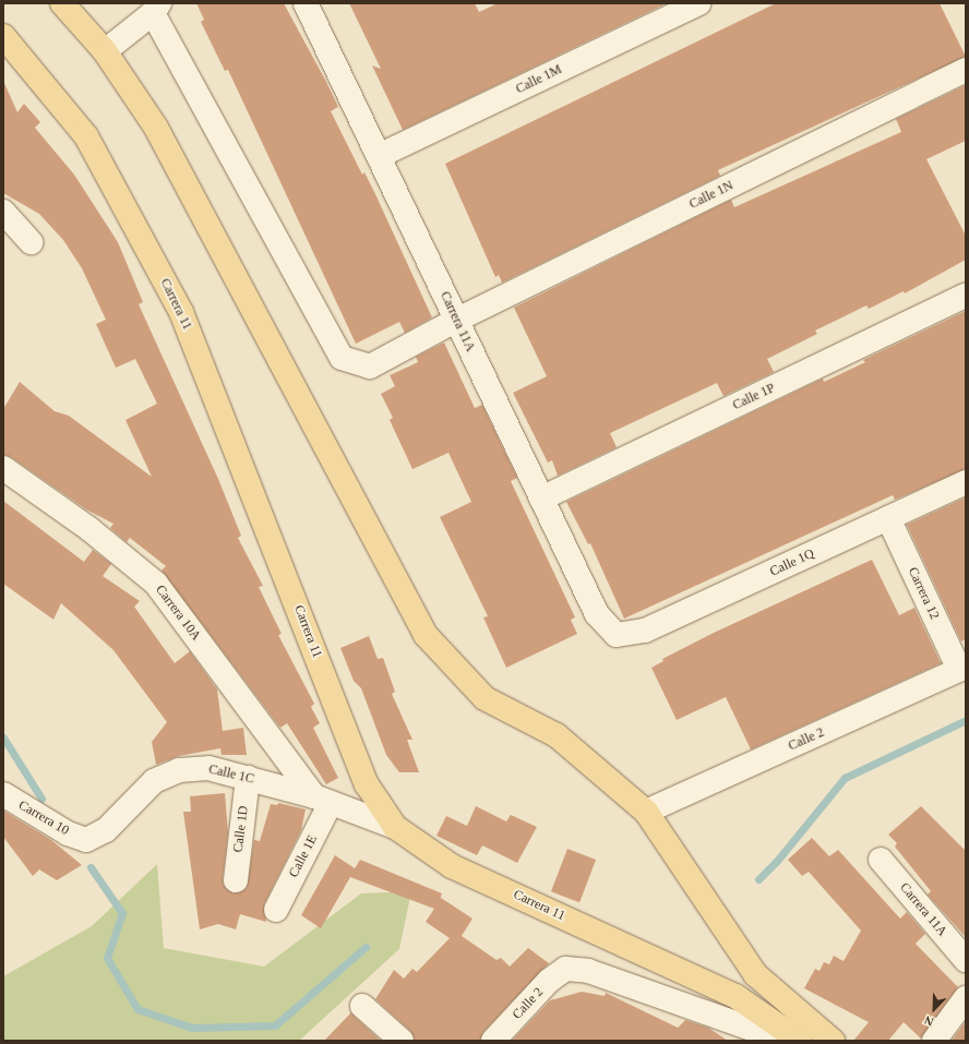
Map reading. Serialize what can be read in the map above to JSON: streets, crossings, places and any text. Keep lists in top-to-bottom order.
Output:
{
  "streets": {
    "main road": ["Carrera 11"],
    "street": [
      "Calle 1M",
      "Calle 1N",
      "Carrera 11A",
      "Calle 1P",
      "Calle 1Q",
      "Carrera 12",
      "Carrera 10A",
      "Calle 2",
      "Calle 1C",
      "Carrera 10",
      "Calle 1D",
      "Calle 1E"
    ]
  },
  "crossings": [
    ["Calle 1M", "Carrera 11A"],
    ["Calle 1N", "Carrera 11A"],
    ["Carrera 11", "Calle 1C"],
    ["Carrera 11A", "Calle 1P"],
    ["Carrera 11A", "Calle 1Q"],
    ["Calle 1Q", "Carrera 12"],
    ["Carrera 12", "Calle 2"],
    ["Carrera 10A", "Calle 1C"],
    ["Carrera 10A", "Calle 1E"],
    ["Calle 1C", "Carrera 10"],
    ["Calle 1C", "Calle 1D"],
    ["Calle 1C", "Calle 1E"]
  ],
  "north": "bottom left"
}
